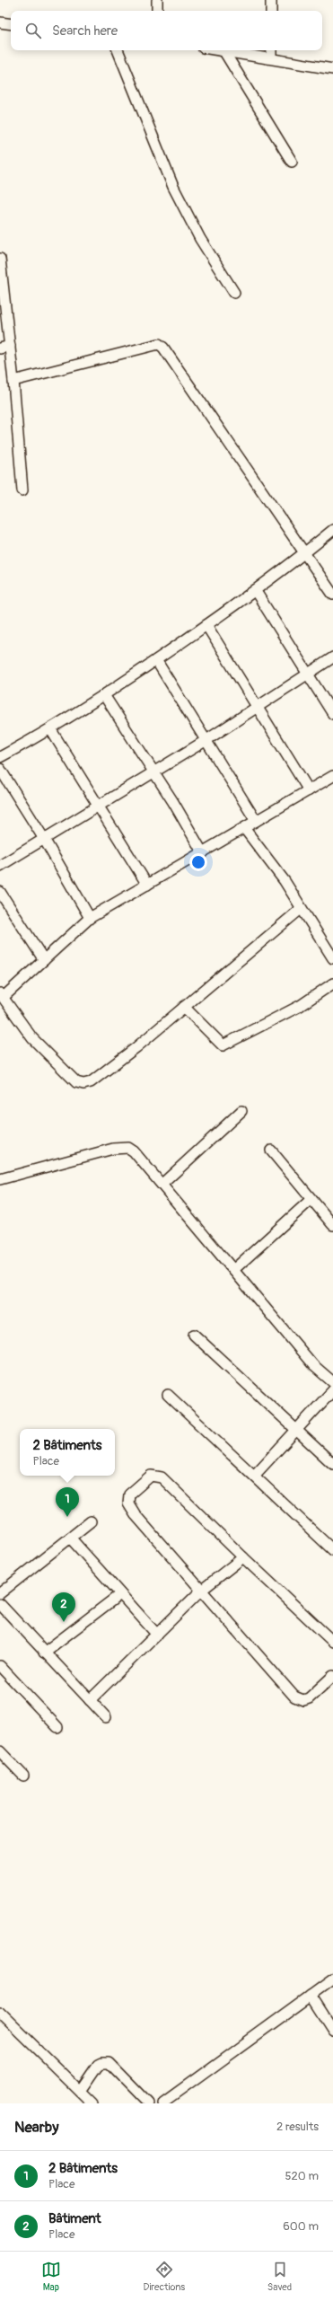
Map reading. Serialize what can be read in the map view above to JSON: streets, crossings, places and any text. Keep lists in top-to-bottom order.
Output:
{
  "page": {
    "search": "Search here",
    "popup": ["2 Bâtiments", "Place"],
    "pins": ["1", "2"],
    "heading": ["Nearby", "2 results"],
    "list": [
      {
        "mark": "1",
        "name": "2 Bâtiments",
        "note": "Place",
        "value": "520 m"
      },
      {
        "mark": "2",
        "name": "Bâtiment",
        "note": "Place",
        "value": "600 m"
      }
    ],
    "nav": ["Map", "Directions", "Saved"]
  }
}
